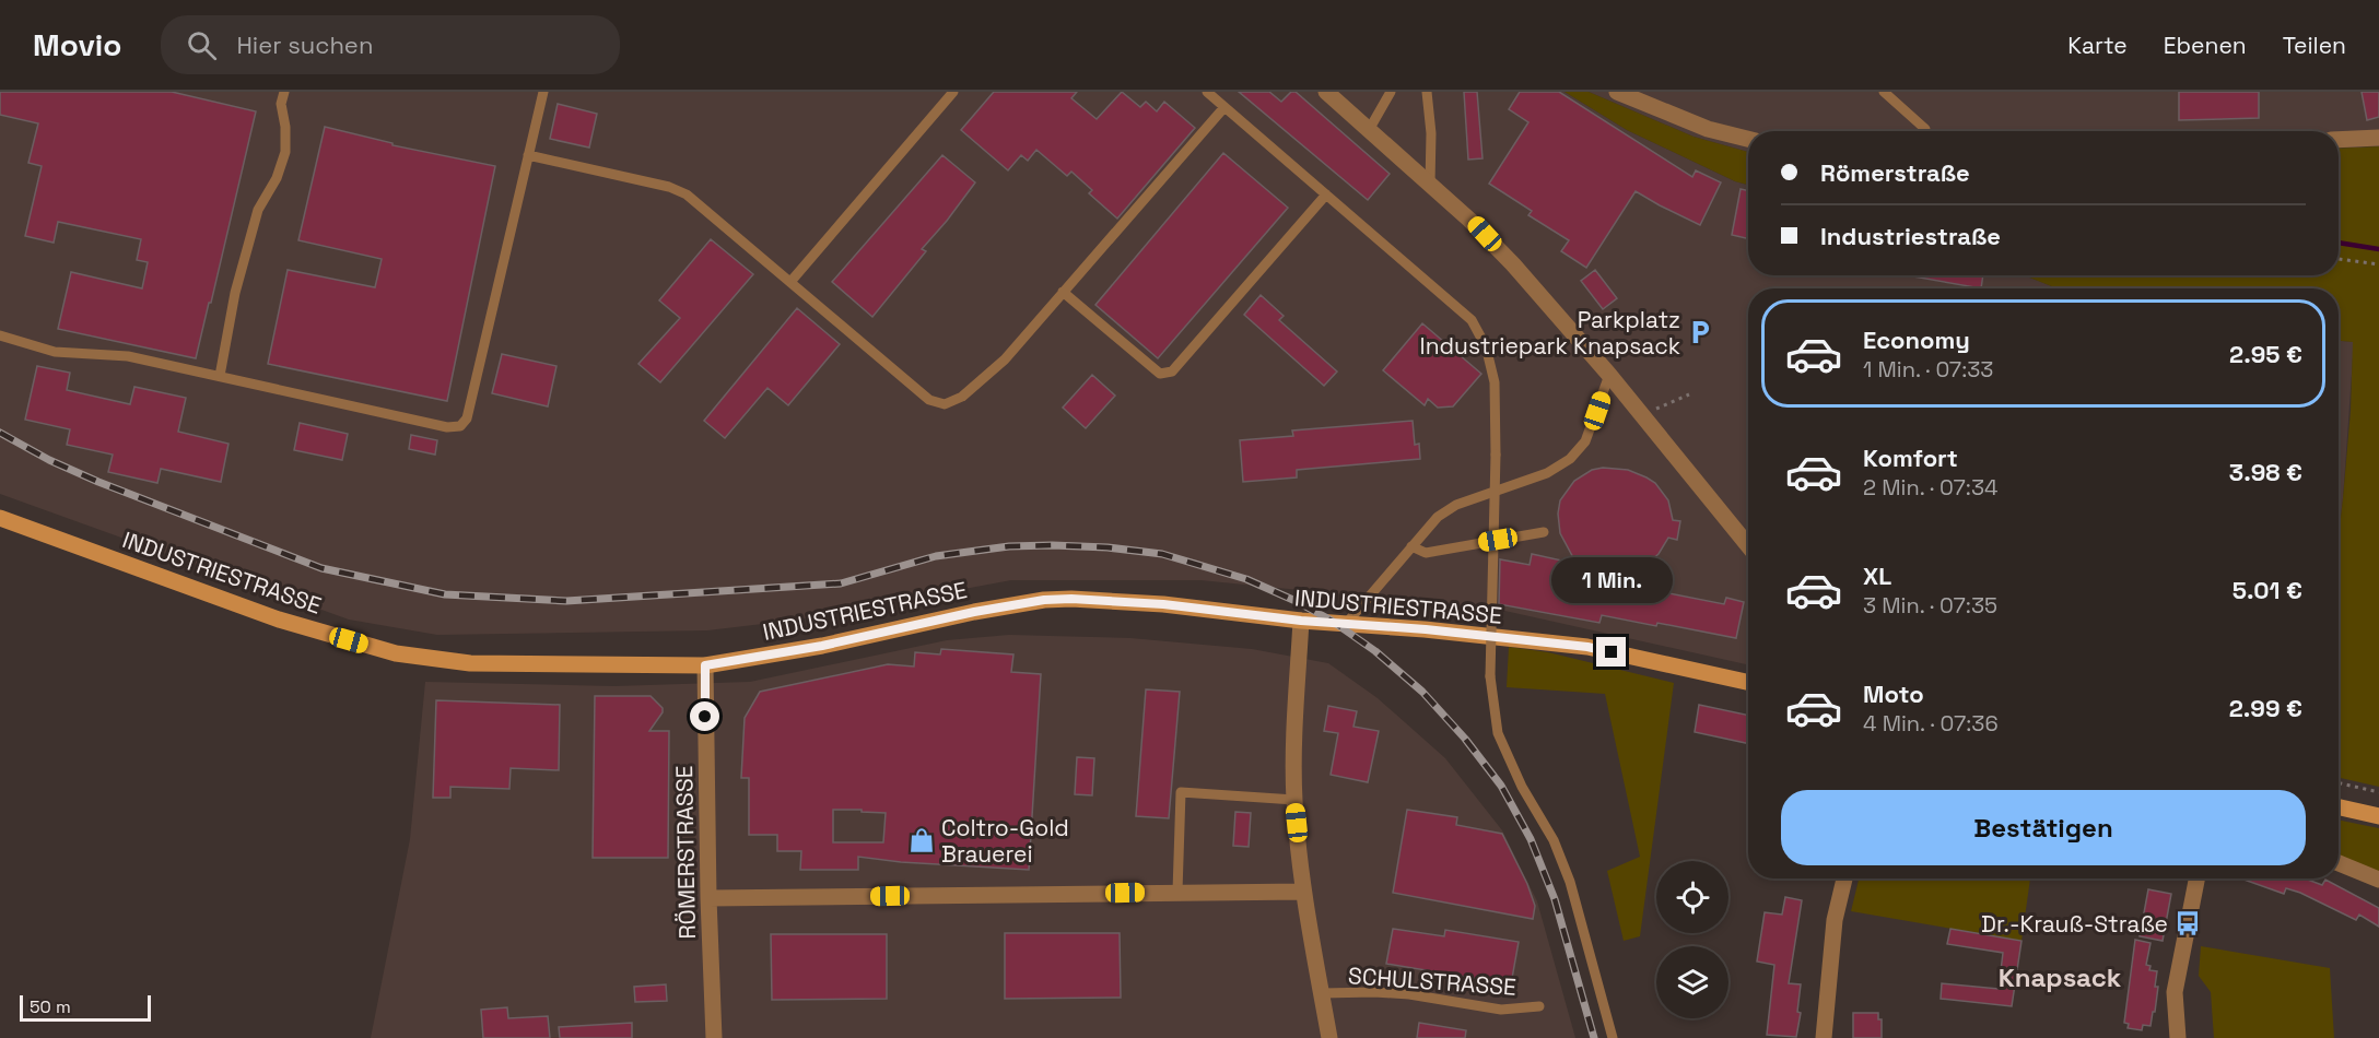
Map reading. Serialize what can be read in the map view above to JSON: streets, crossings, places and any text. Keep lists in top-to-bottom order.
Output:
{
  "streets": {
    "main road": ["INDUSTRIESTRASSE"],
    "street": ["RÖMERSTRASSE"],
    "lane": ["SCHULSTRASSE"]
  },
  "crossings": [
    ["INDUSTRIESTRASSE", "RÖMERSTRASSE"]
  ],
  "districts": ["Knapsack"],
  "places": {
    "parking": ["Parkplatz Industriepark Knapsack"],
    "shop": ["Coltro-Gold Brauerei"],
    "bus stop": ["Dr.-Krauß-Straße"]
  },
  "scale_bar": "50 m",
  "page": {
    "header": "Movio",
    "search": "Hier suchen",
    "nav": ["Karte", "Ebenen", "Teilen"],
    "banner": ["Römerstraße", "Industriestraße"],
    "list": [
      {
        "name": "Economy",
        "note": "1 Min. · 07:33",
        "value": "2.95 €"
      },
      {
        "name": "Komfort",
        "note": "2 Min. · 07:34",
        "value": "3.98 €"
      },
      {
        "name": "XL",
        "note": "3 Min. · 07:35",
        "value": "5.01 €"
      },
      {
        "name": "Moto",
        "note": "4 Min. · 07:36",
        "value": "2.99 €"
      }
    ],
    "bubble": "1 Min.",
    "buttons": "Bestätigen",
    "scale": "50 m"
  }
}
